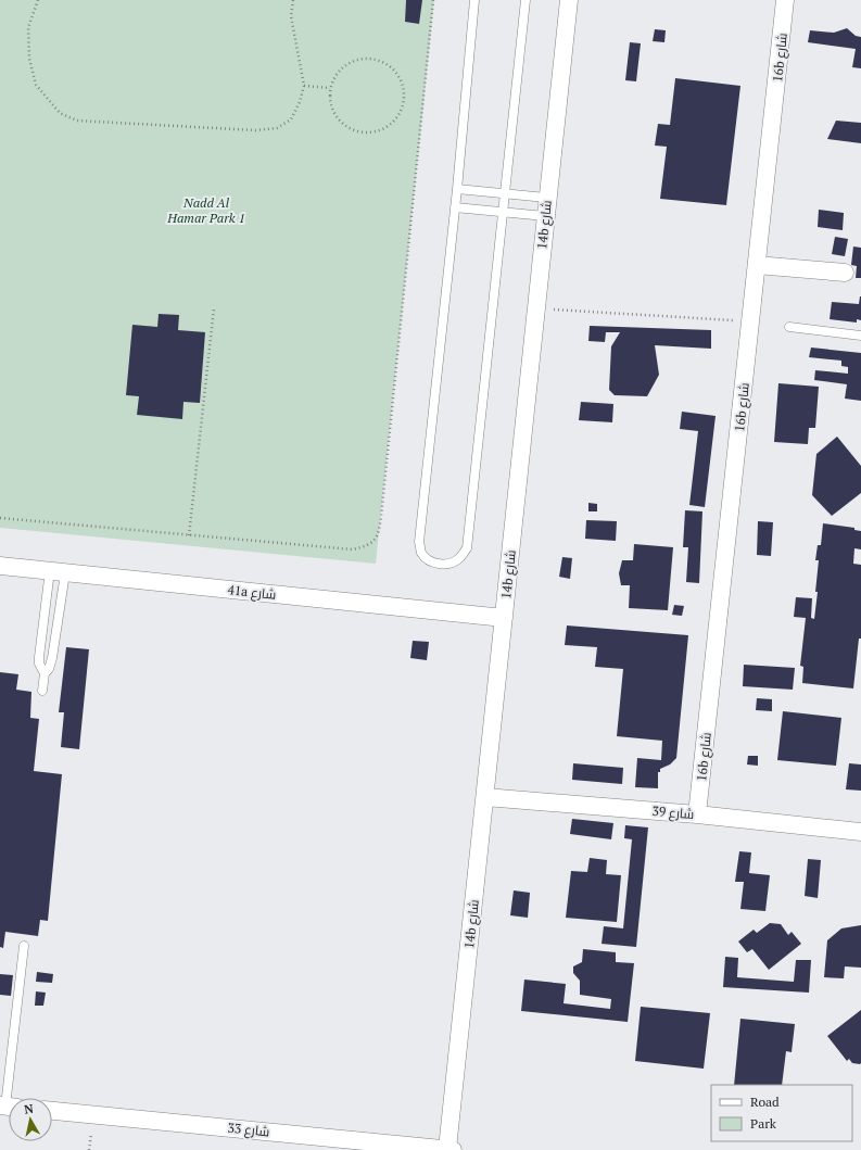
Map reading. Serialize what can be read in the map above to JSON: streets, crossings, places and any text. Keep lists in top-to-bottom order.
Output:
{
  "streets": {
    "street": [
      "16b شارع",
      "14b شارع",
      "41a شارع",
      "شارع 39",
      "شارع 33"
    ]
  },
  "crossings": [
    ["16b شارع", "شارع 39"],
    ["14b شارع", "41a شارع"],
    ["14b شارع", "شارع 39"],
    ["14b شارع", "شارع 33"]
  ],
  "parks": ["Nadd Al Hamar Park 1"],
  "legend": ["Road", "Park"],
  "north": "top"
}
